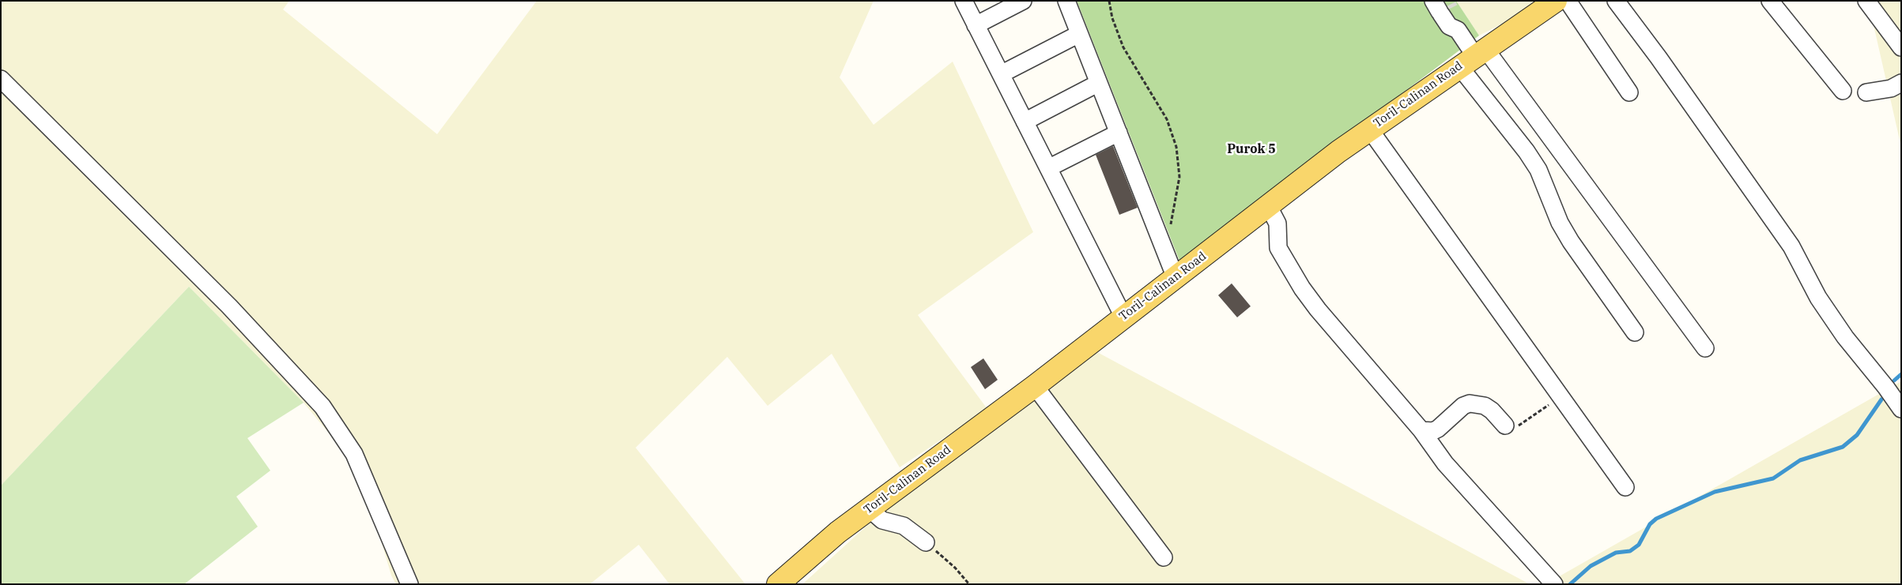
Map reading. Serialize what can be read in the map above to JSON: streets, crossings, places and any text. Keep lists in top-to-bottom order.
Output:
{
  "streets": {
    "main road": ["Toril-Calinan Road"]
  },
  "districts": ["Purok 5"]
}
